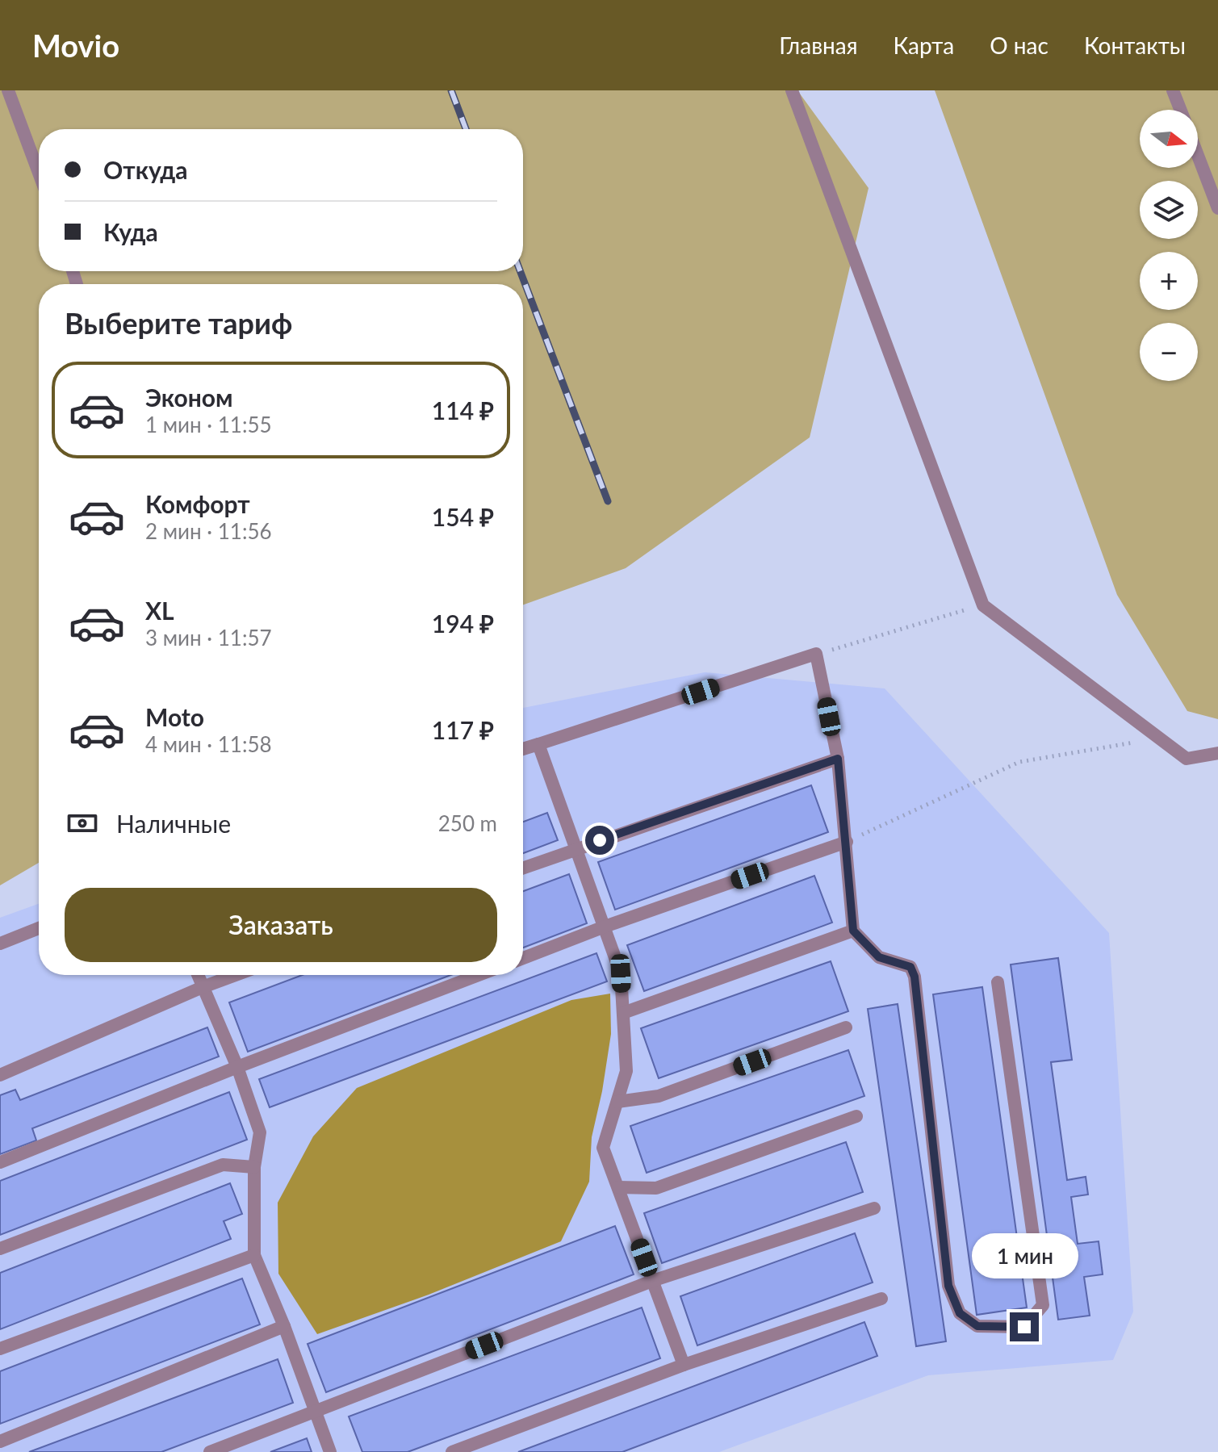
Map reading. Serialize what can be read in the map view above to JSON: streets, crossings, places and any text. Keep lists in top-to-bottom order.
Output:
{
  "north": "right",
  "page": {
    "header": "Movio",
    "nav": [
      "Главная",
      "Карта",
      "О нас",
      "Контакты"
    ],
    "map_buttons": ["+", "−"],
    "banner": ["Откуда", "Куда"],
    "heading": "Выберите тариф",
    "list": [
      {
        "name": "Эконом",
        "note": "1 мин · 11:55",
        "value": "114 ₽"
      },
      {
        "name": "Комфорт",
        "note": "2 мин · 11:56",
        "value": "154 ₽"
      },
      {
        "name": "XL",
        "note": "3 мин · 11:57",
        "value": "194 ₽"
      },
      {
        "name": "Moto",
        "note": "4 мин · 11:58",
        "value": "117 ₽"
      }
    ],
    "pay": ["Наличные", "250 m"],
    "buttons": "Заказать",
    "bubble": "1 мин"
  }
}
